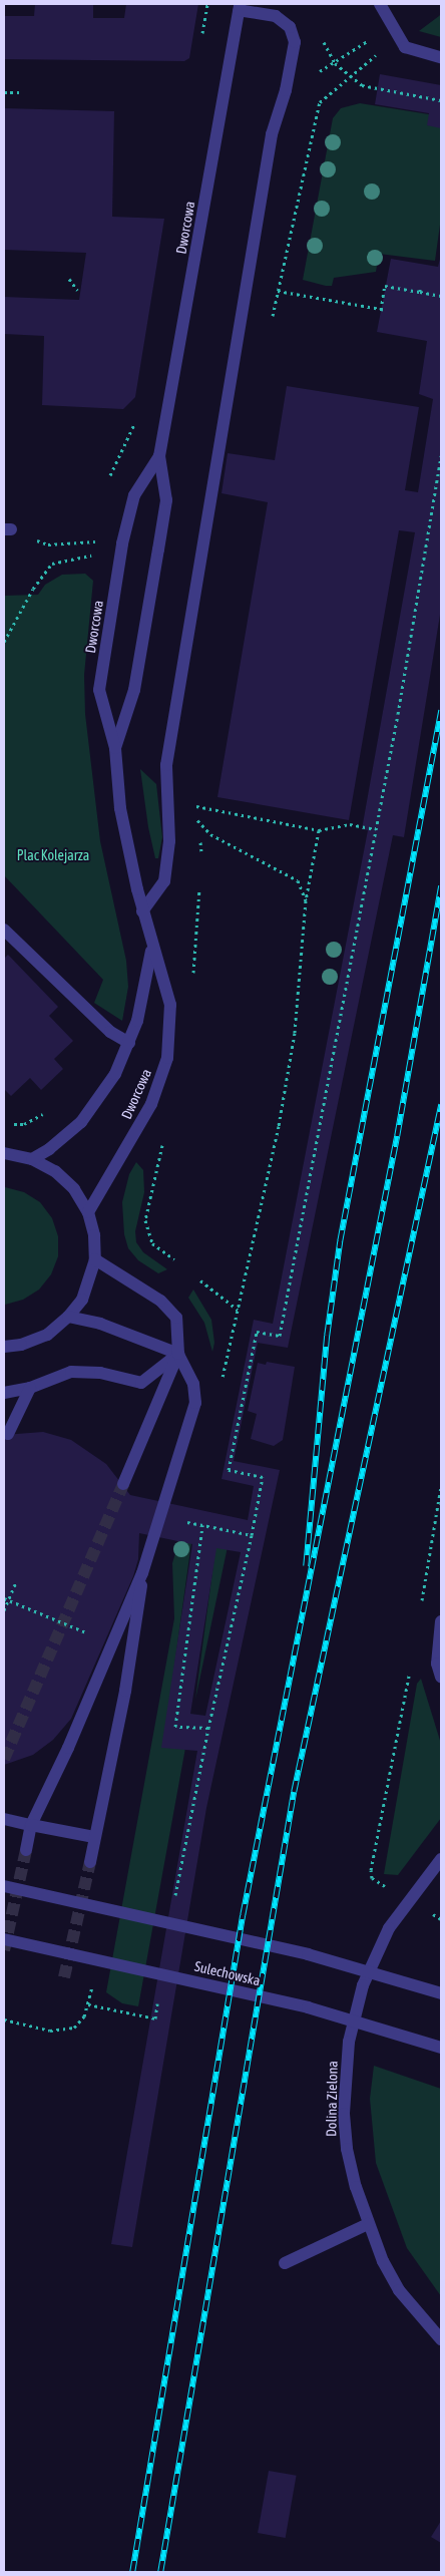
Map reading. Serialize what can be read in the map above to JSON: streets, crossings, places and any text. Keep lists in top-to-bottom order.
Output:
{
  "streets": {
    "street": ["Dworcowa", "Sulechowska", "Dolina Zielona"]
  },
  "parks": ["Plac Kolejarza"]
}
